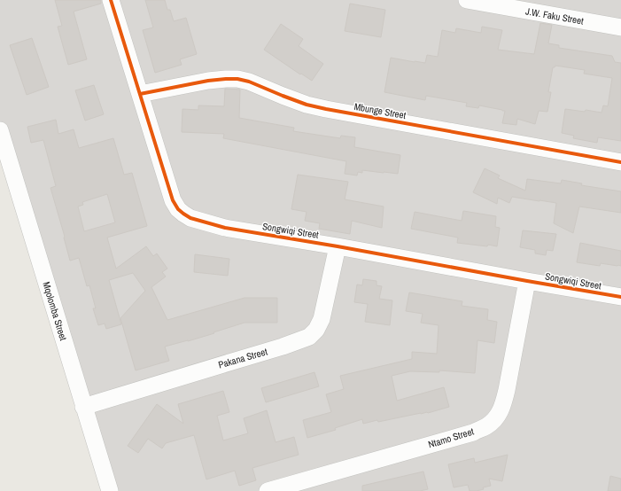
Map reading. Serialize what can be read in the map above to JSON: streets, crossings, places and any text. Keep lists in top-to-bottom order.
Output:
{
  "streets": {
    "street": [
      "J.W. Faku Street",
      "Mbunge Street",
      "Songwiqi Street",
      "Mqolomba Street",
      "Pakana Street",
      "Ntamo Street"
    ]
  },
  "crossings": [
    ["Mbunge Street", "Songwiqi Street"],
    ["Songwiqi Street", "Pakana Street"],
    ["Songwiqi Street", "Ntamo Street"],
    ["Mqolomba Street", "Pakana Street"]
  ]
}
